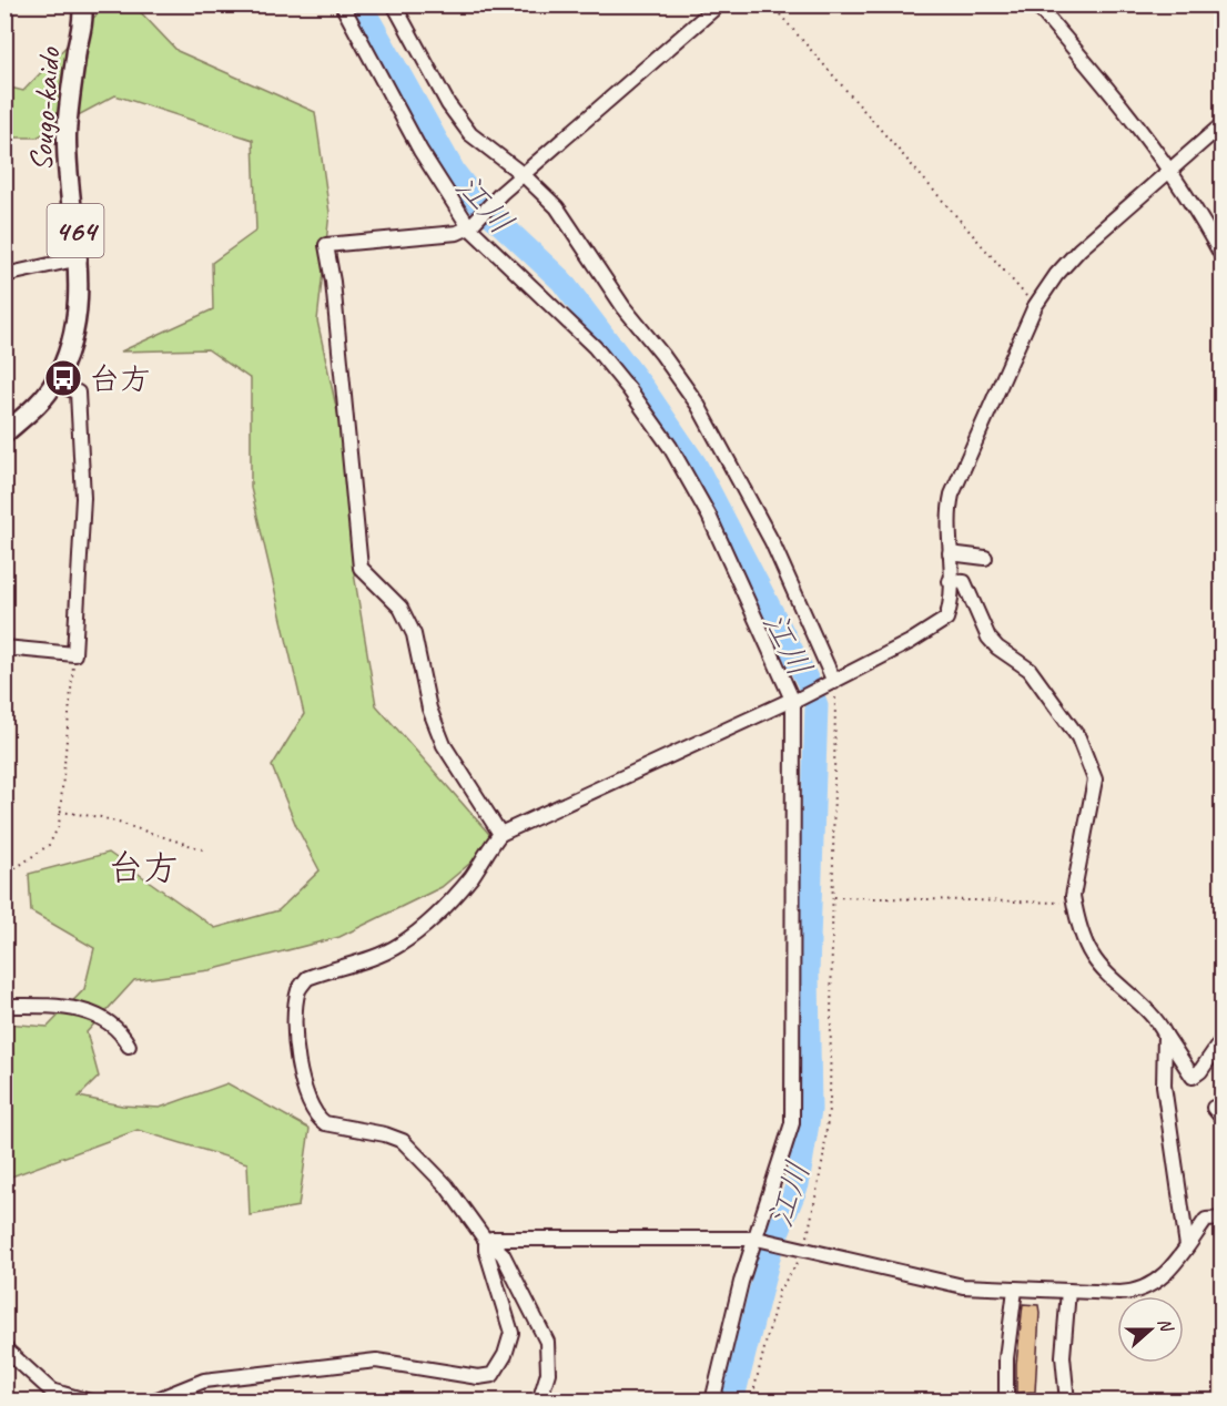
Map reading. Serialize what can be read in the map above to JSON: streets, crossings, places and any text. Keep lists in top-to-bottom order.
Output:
{
  "streets": {
    "highway": ["Sougo-kaido", "464"]
  },
  "districts": ["台方"],
  "water": ["江川"],
  "places": {
    "bus stop": ["台方"]
  },
  "north": "right"
}
